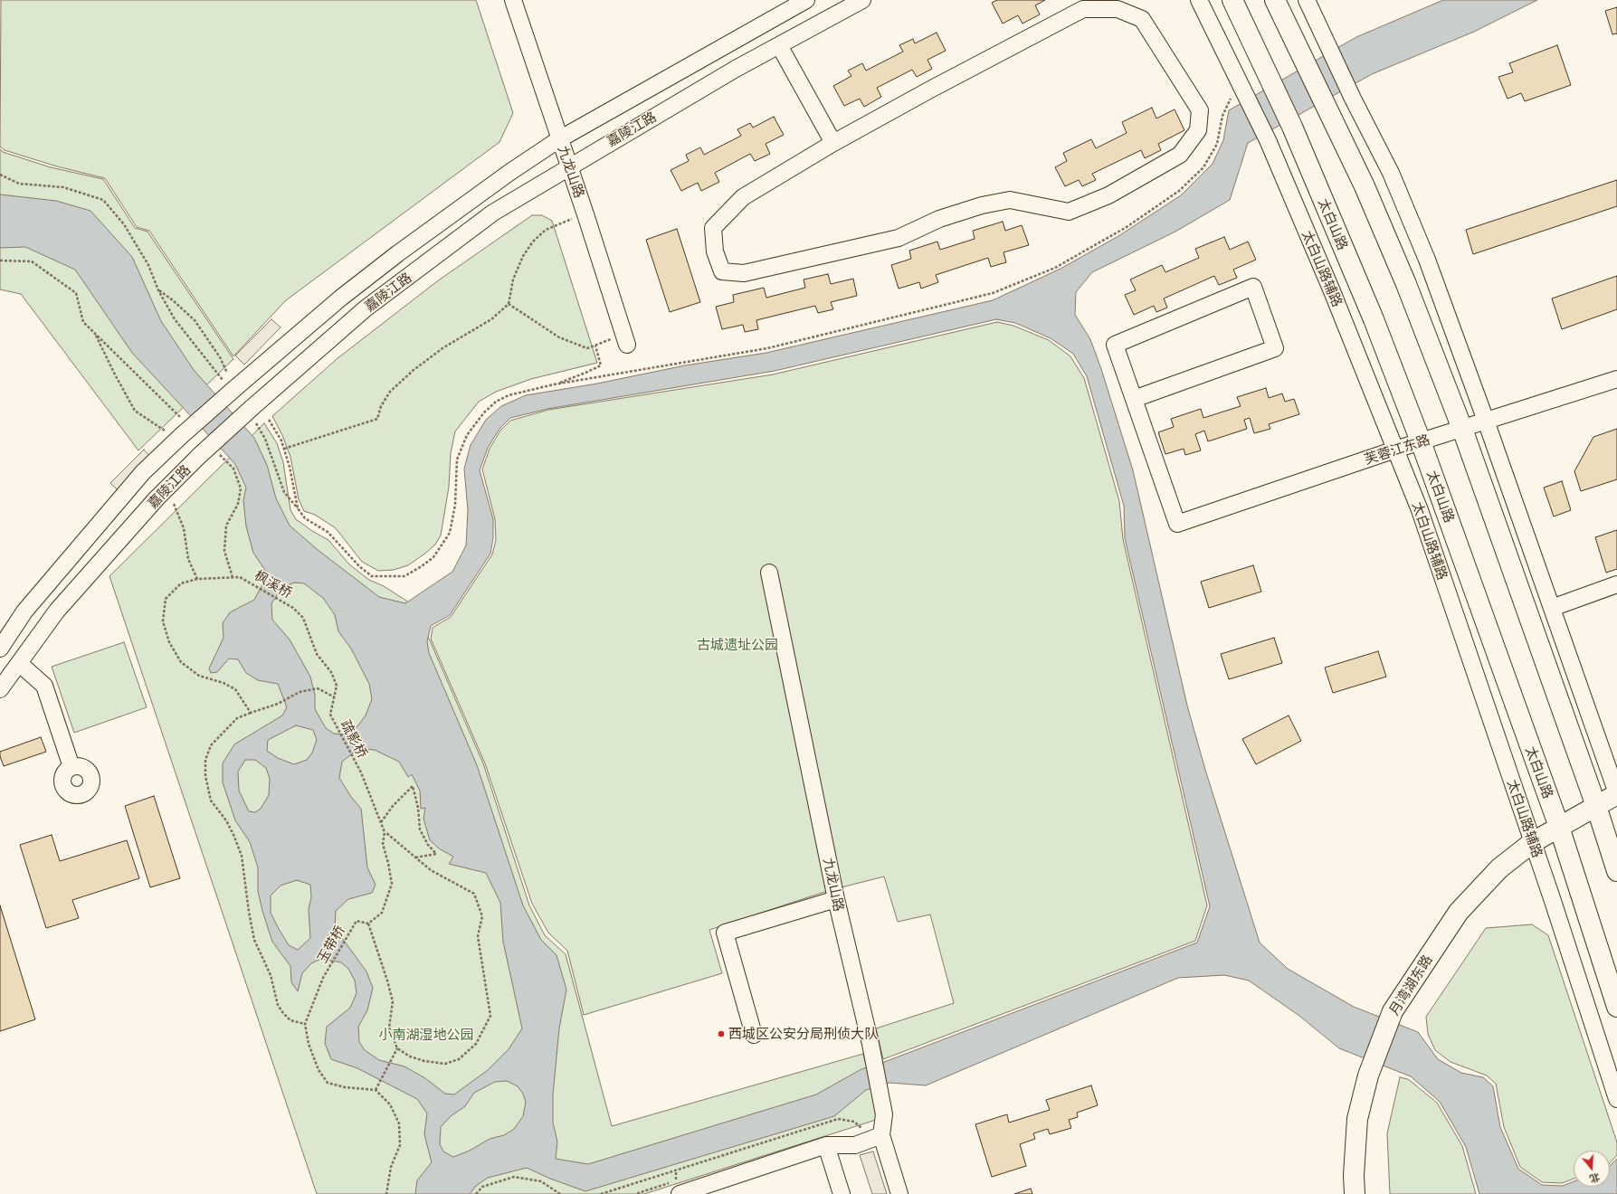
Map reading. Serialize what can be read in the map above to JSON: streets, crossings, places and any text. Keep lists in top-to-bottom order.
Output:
{
  "streets": {
    "main road": ["太白山路", "月湾湖东路"],
    "street": [
      "嘉陵江路",
      "九龙山路",
      "太白山路辅路",
      "芙蓉江东路"
    ],
    "path": ["枫溪桥", "疏影桥", "玉带桥"]
  },
  "crossings": [
    ["嘉陵江路", "九龙山路"],
    ["太白山路", "芙蓉江东路"],
    ["太白山路", "月湾湖东路"],
    ["太白山路辅路", "芙蓉江东路"],
    ["太白山路辅路", "月湾湖东路"],
    ["枫溪桥", "疏影桥"]
  ],
  "parks": ["古城遗址公园", "小南湖湿地公园"],
  "places": ["西城区公安分局刑侦大队"],
  "north": "bottom"
}
